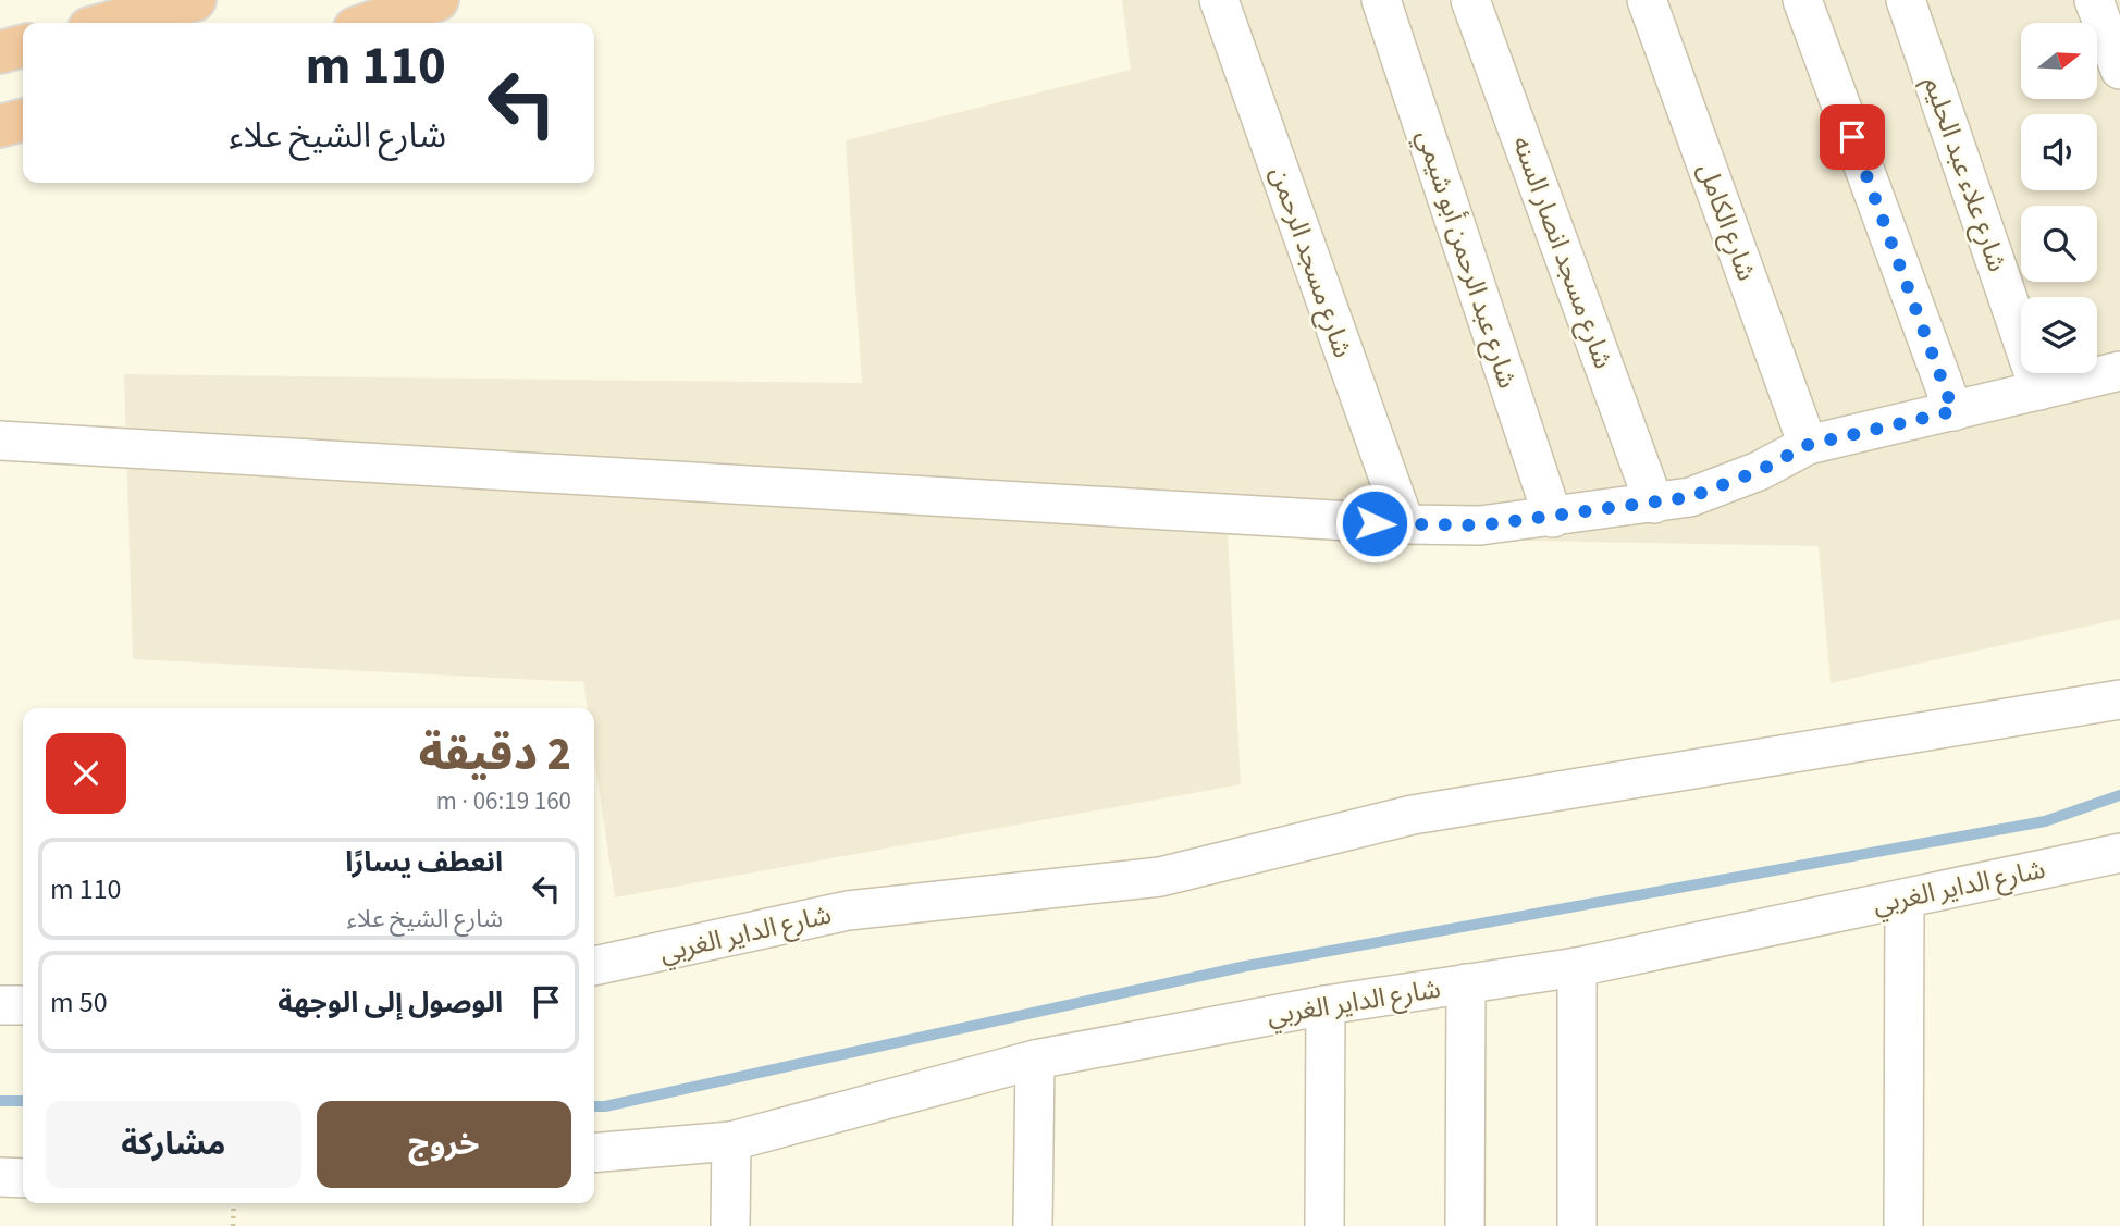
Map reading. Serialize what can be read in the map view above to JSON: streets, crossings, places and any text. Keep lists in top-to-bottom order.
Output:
{
  "streets": {
    "street": [
      "شارع علاء عبد الحليم",
      "شارع الكامل",
      "شارع مسجد انصار السنه",
      "شارع عبد الرحمن أبو شيمي",
      "شارع مسجد الرحمن",
      "شارع الداير الغربي"
    ]
  },
  "north": "right",
  "page": {
    "turn": ["110 m", "شارع الشيخ علاء"],
    "heading": ["2 دقيقة", "160 m · 06:19"],
    "list": [
      {
        "name": "انعطف يسارًا",
        "note": "شارع الشيخ علاء",
        "value": "110 m"
      },
      {
        "name": "الوصول إلى الوجهة",
        "value": "50 m"
      }
    ],
    "buttons": ["خروج", "مشاركة"]
  }
}
